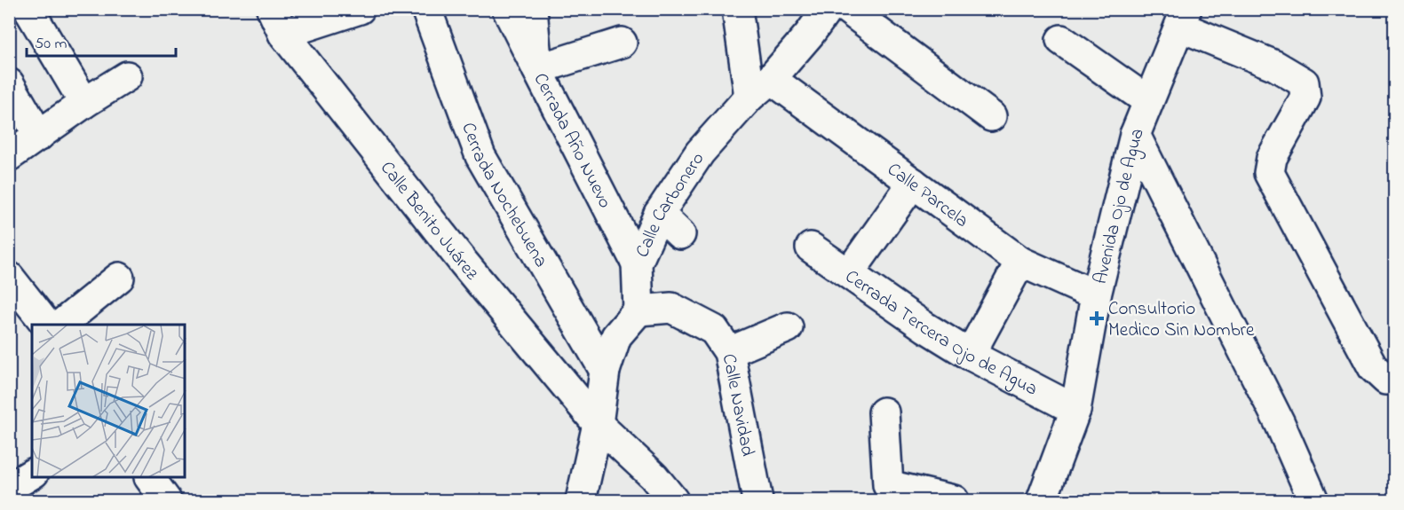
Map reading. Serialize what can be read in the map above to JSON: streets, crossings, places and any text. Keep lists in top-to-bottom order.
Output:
{
  "streets": {
    "street": [
      "Cerrada Año Nuevo",
      "Cerrada Nochebuena",
      "Calle Parcela",
      "Calle Carbonero",
      "Avenida Ojo de Agua",
      "Calle Benito Juárez",
      "Cerrada Tercera Ojo de Agua",
      "Calle Navidad"
    ]
  },
  "crossings": [
    ["Cerrada Año Nuevo", "Calle Carbonero"],
    ["Calle Parcela", "Calle Carbonero"],
    ["Calle Parcela", "Avenida Ojo de Agua"],
    ["Calle Carbonero", "Calle Navidad"],
    ["Avenida Ojo de Agua", "Cerrada Tercera Ojo de Agua"]
  ],
  "places": {
    "health": ["Consultorio Medico Sin Nombre"]
  },
  "scale_bar": "50 m"
}
